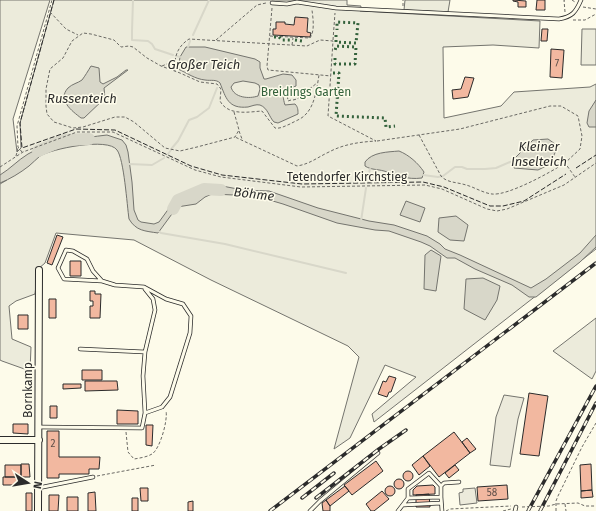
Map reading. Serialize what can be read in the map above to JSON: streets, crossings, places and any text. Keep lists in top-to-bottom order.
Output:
{
  "streets": {
    "street": ["Bornkamp"],
    "path": ["Tetendorfer Kirchstieg"]
  },
  "water": [
    "Großer Teich",
    "Russenteich",
    "Kleiner Inselteich",
    "Böhme"
  ],
  "parks": ["Breidings Garten"],
  "house_numbers": ["7", "2", "58"],
  "north": "right"
}
